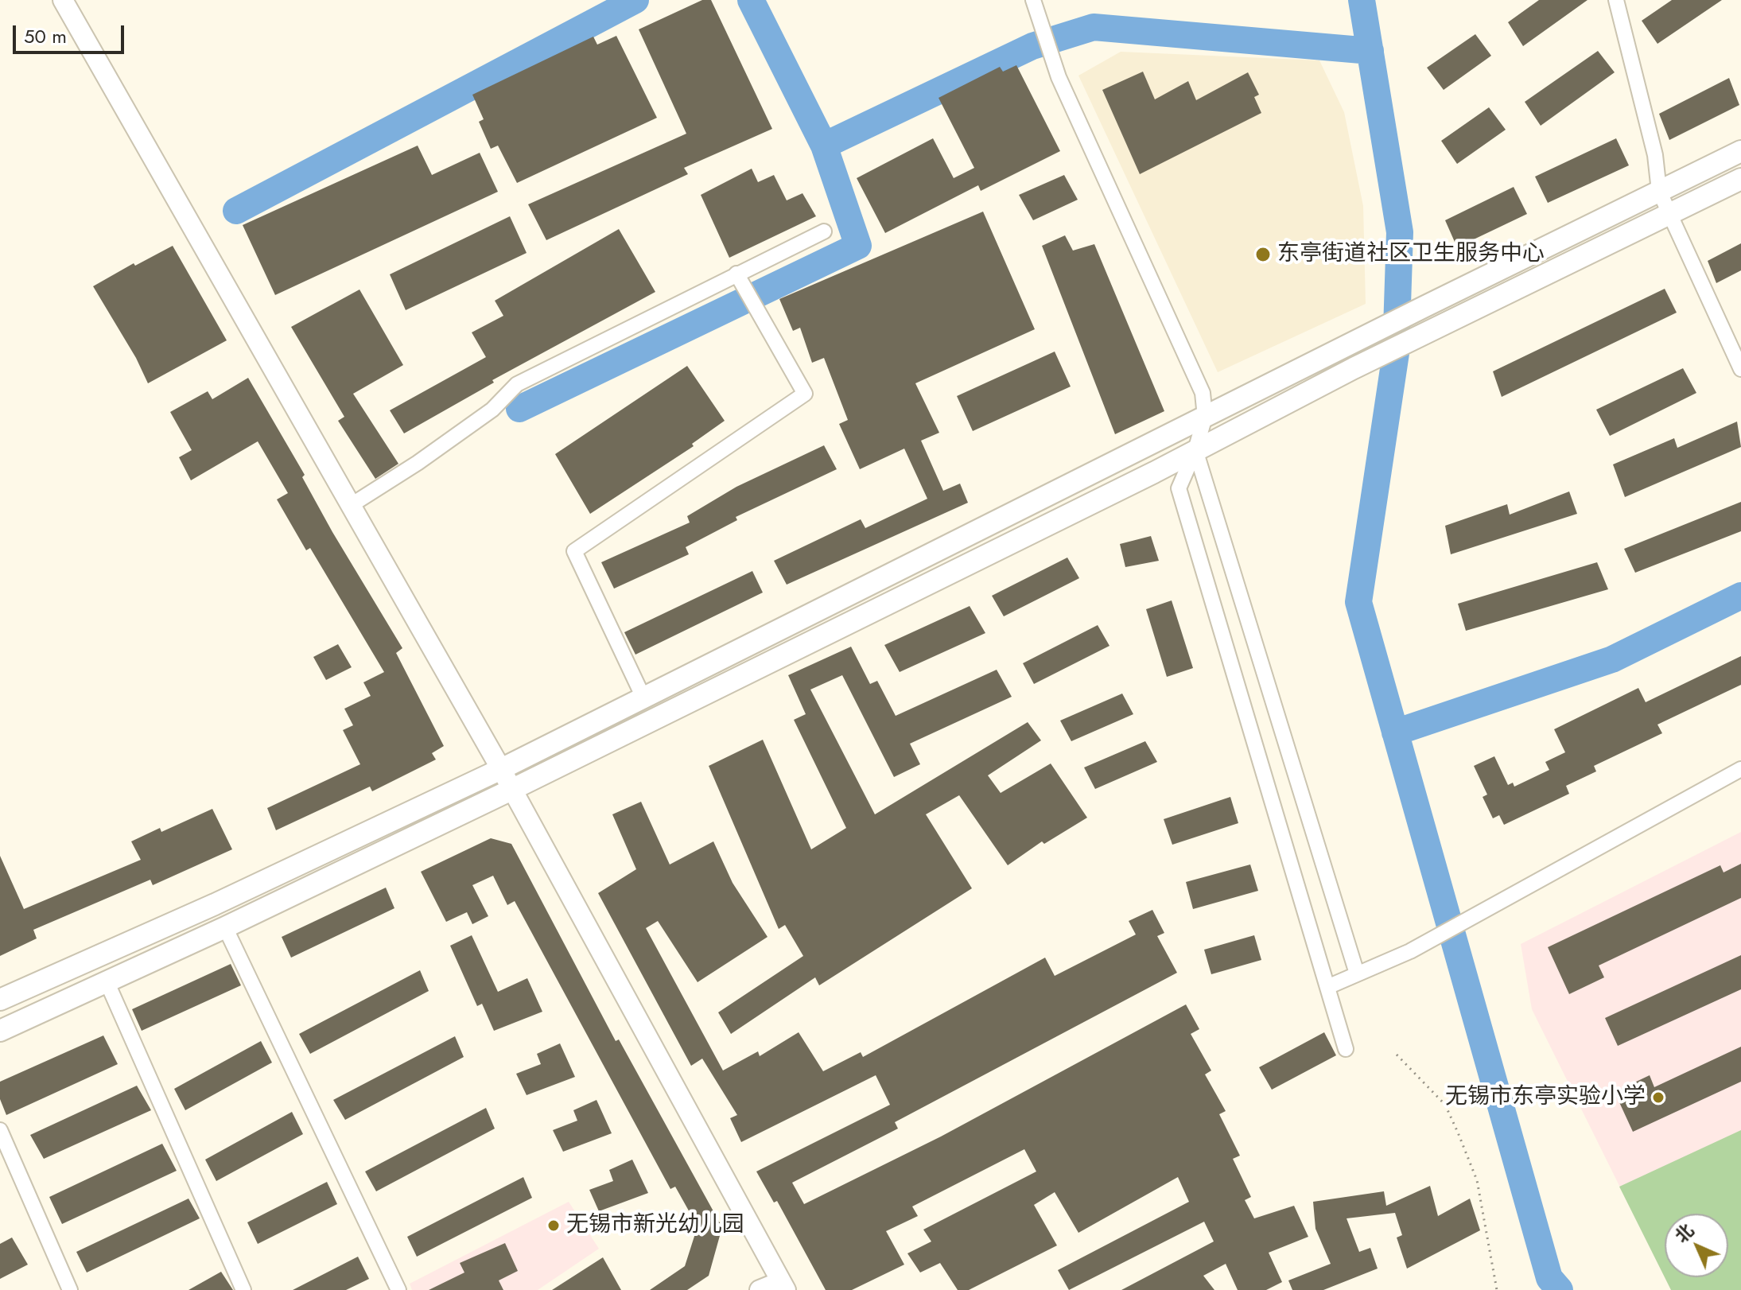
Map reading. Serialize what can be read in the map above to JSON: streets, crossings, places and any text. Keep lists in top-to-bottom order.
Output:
{
  "places": ["东亭街道社区卫生服务中心", "无锡市东亭实验小学", "无锡市新光幼儿园"],
  "scale_bar": "50 m",
  "north": "top left"
}
